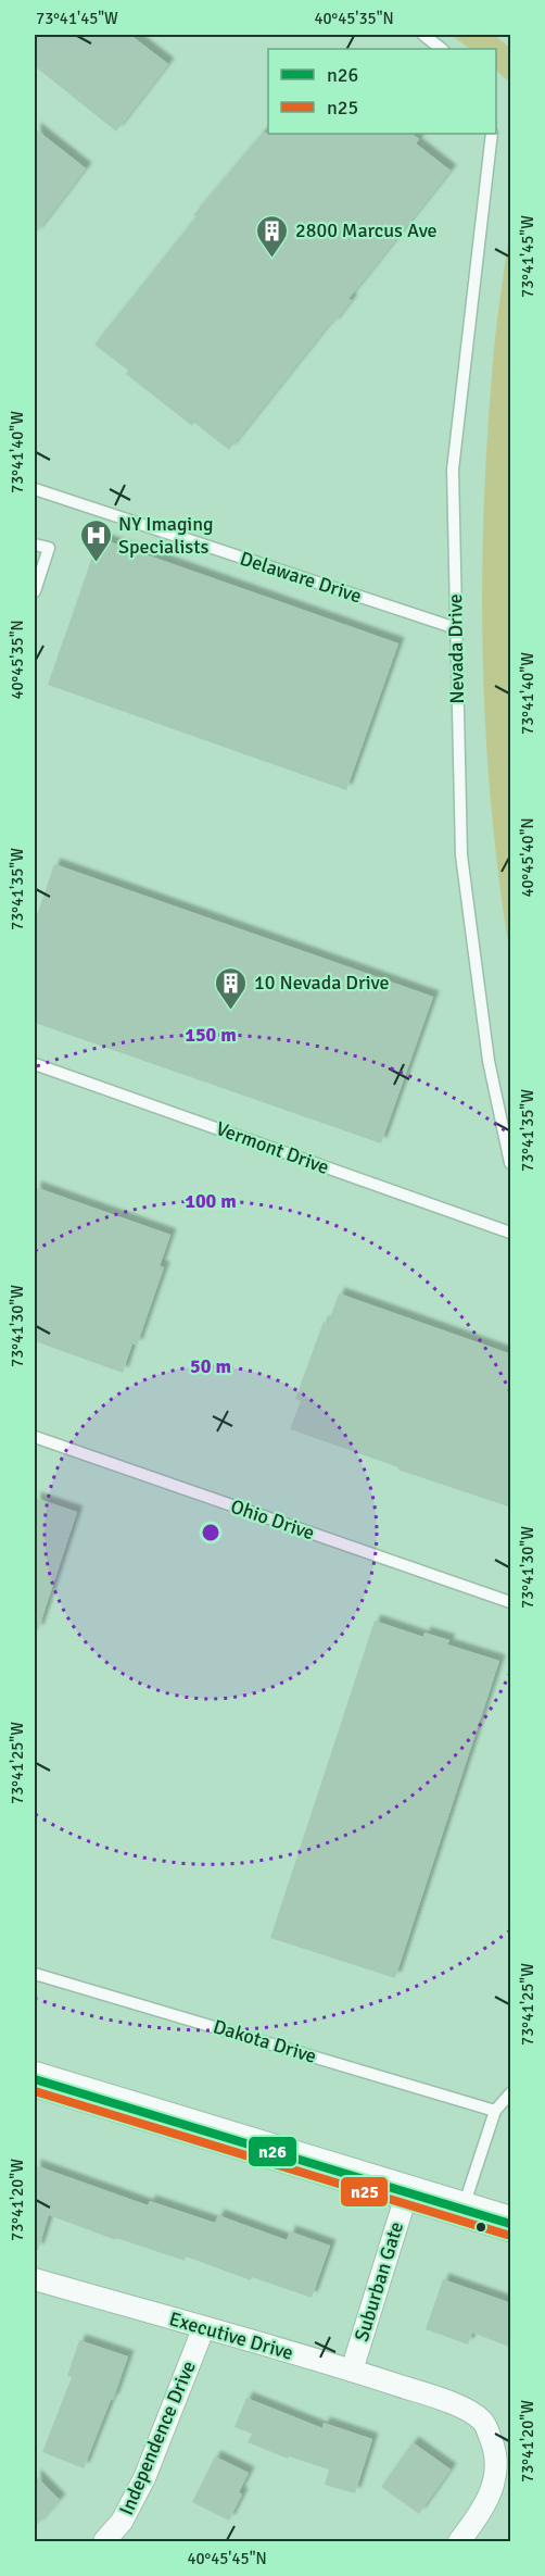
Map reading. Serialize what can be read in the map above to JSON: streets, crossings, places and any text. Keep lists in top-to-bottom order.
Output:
{
  "streets": {
    "street": ["Suburban Gate", "Executive Drive", "Independence Drive"],
    "lane": [
      "Delaware Drive",
      "Nevada Drive",
      "Vermont Drive",
      "Ohio Drive",
      "Dakota Drive"
    ]
  },
  "crossings": [
    ["Delaware Drive", "Nevada Drive"],
    ["Suburban Gate", "Executive Drive"],
    ["Executive Drive", "Independence Drive"]
  ],
  "places": {
    "building": ["2800 Marcus Ave", "10 Nevada Drive"],
    "hospital": ["NY Imaging Specialists"]
  },
  "lines": ["transit line n26", "transit line n25"],
  "legend": ["n26", "n25"],
  "coordinates": [
    "73°41'45\"W",
    "40°45'35\"N",
    "73°41'40\"W",
    "40°45'40\"N",
    "73°41'35\"W",
    "73°41'30\"W",
    "73°41'25\"W",
    "73°41'20\"W",
    "40°45'45\"N"
  ],
  "rings": ["150 m", "100 m", "50 m"]
}
